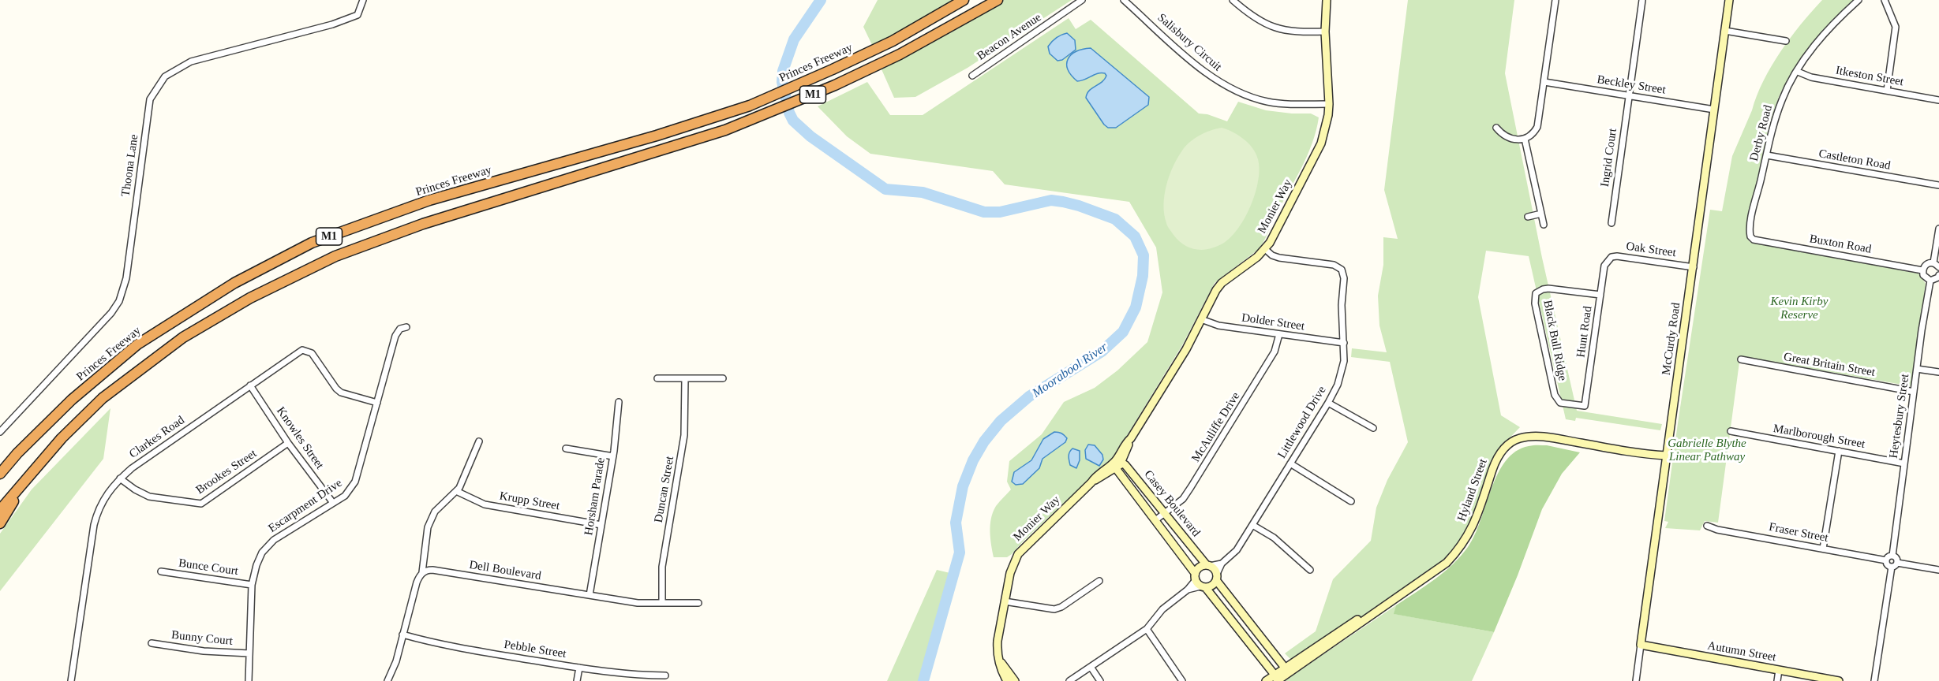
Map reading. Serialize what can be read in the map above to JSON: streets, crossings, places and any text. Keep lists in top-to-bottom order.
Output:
{
  "streets": {
    "highway": ["Princes Freeway", "M1"],
    "street": [
      "Beacon Avenue",
      "Salisbury Circuit",
      "Itkeston Street",
      "Beckley Street",
      "Derby Road",
      "Ingrid Court",
      "Castleton Road",
      "Thoona Lane",
      "Monier Way",
      "Buxton Road",
      "Oak Street",
      "Dolder Street",
      "Hunt Road",
      "McCurdy Road",
      "Black Bull Ridge",
      "Great Britain Street",
      "Heytesbury Street",
      "Littlewood Drive",
      "McAuliffe Drive",
      "Marlborough Street",
      "Clarkes Road",
      "Knowles Street",
      "Brookes Street",
      "Duncan Street",
      "Hyland Street",
      "Horsham Parade",
      "Krupp Street",
      "Casey Boulevard",
      "Escarpment Drive",
      "Fraser Street",
      "Bunce Court",
      "Dell Boulevard",
      "Bunny Court",
      "Pebble Street",
      "Autumn Street"
    ]
  },
  "crossings": [
    ["Salisbury Circuit", "Monier Way"],
    ["Itkeston Street", "Derby Road"],
    ["Beckley Street", "Ingrid Court"],
    ["Beckley Street", "McCurdy Road"],
    ["Derby Road", "Castleton Road"],
    ["Derby Road", "Buxton Road"],
    ["Monier Way", "Dolder Street"],
    ["Monier Way", "Littlewood Drive"],
    ["Monier Way", "Casey Boulevard"],
    ["Oak Street", "Hunt Road"],
    ["Oak Street", "McCurdy Road"],
    ["Dolder Street", "Littlewood Drive"],
    ["Dolder Street", "McAuliffe Drive"],
    ["Hunt Road", "Black Bull Ridge"],
    ["McCurdy Road", "Hyland Street"],
    ["McCurdy Road", "Autumn Street"],
    ["Great Britain Street", "Heytesbury Street"],
    ["Heytesbury Street", "Marlborough Street"],
    ["Heytesbury Street", "Fraser Street"],
    ["Littlewood Drive", "Casey Boulevard"],
    ["McAuliffe Drive", "Casey Boulevard"],
    ["Clarkes Road", "Knowles Street"],
    ["Clarkes Road", "Brookes Street"],
    ["Clarkes Road", "Escarpment Drive"],
    ["Knowles Street", "Brookes Street"],
    ["Knowles Street", "Escarpment Drive"],
    ["Duncan Street", "Dell Boulevard"],
    ["Hyland Street", "Casey Boulevard"],
    ["Horsham Parade", "Krupp Street"],
    ["Horsham Parade", "Dell Boulevard"],
    ["Escarpment Drive", "Bunce Court"],
    ["Escarpment Drive", "Bunny Court"]
  ],
  "water": ["Moorabool River"],
  "parks": ["Kevin Kirby Reserve", "Gabrielle Blythe Linear Pathway"]
}
